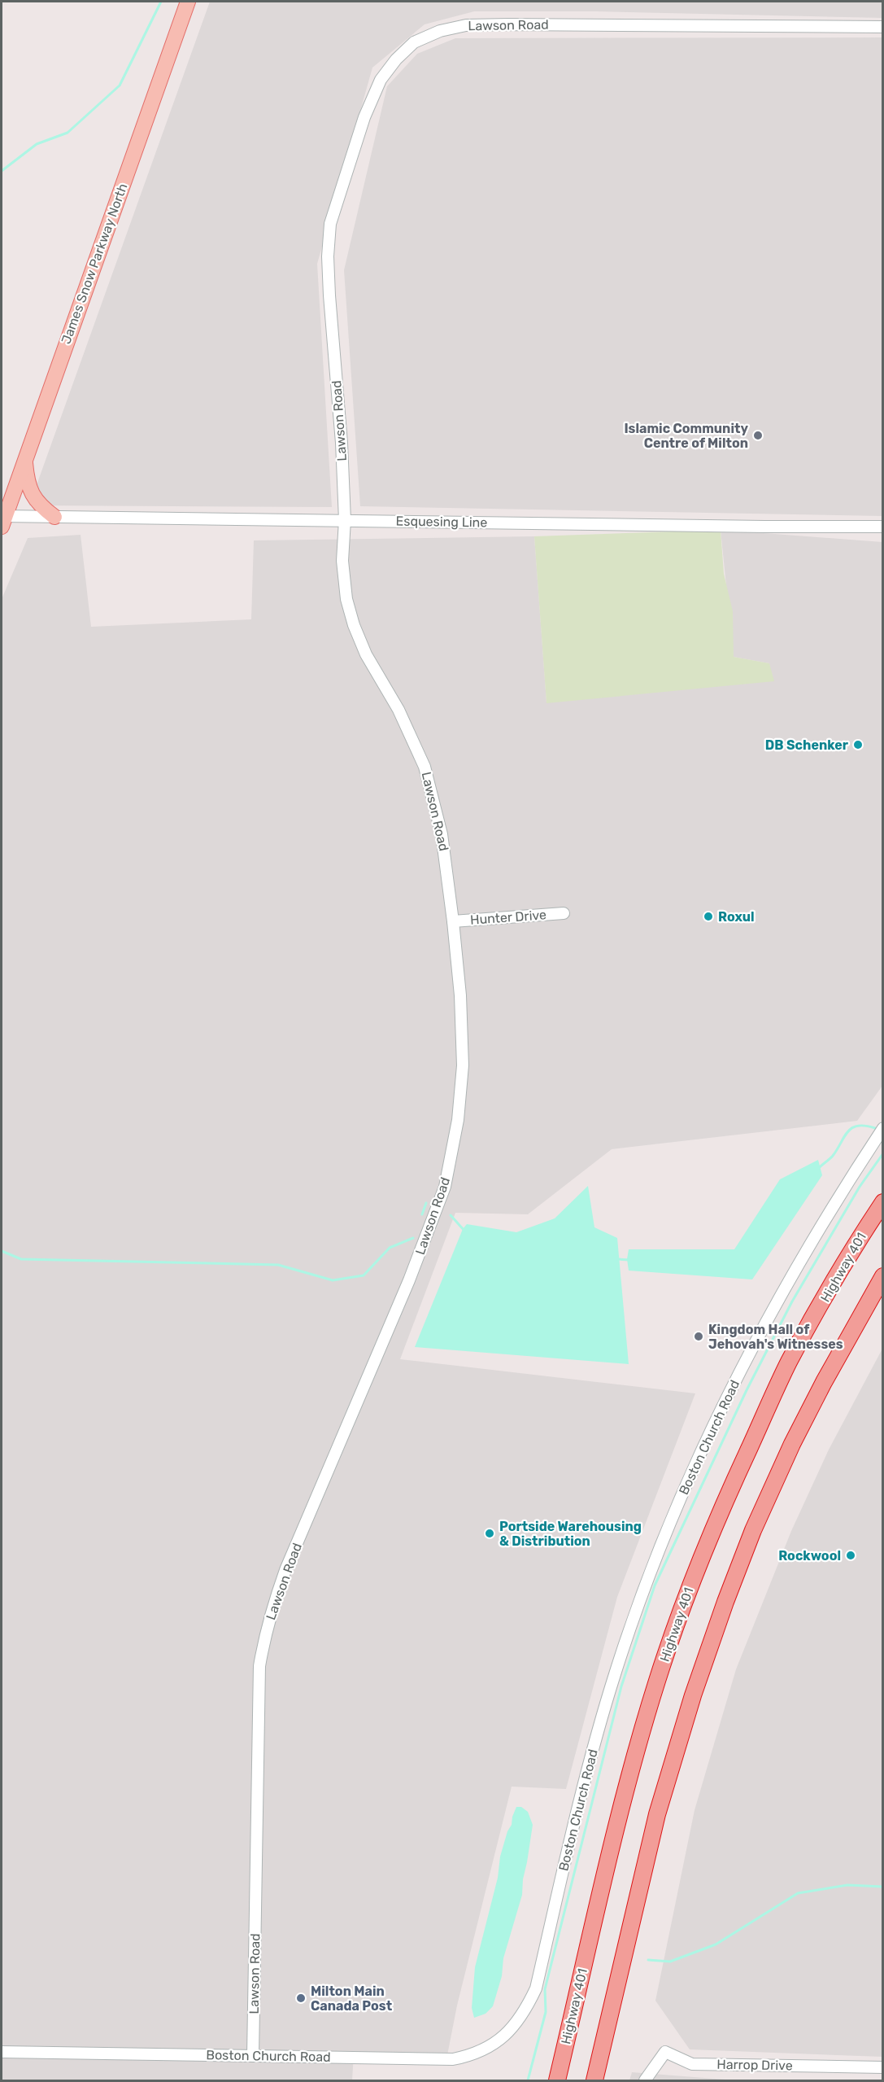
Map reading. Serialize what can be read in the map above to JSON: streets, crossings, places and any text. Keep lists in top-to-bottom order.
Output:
{
  "streets": {
    "highway": ["Highway 401"],
    "main road": ["James Snow Parkway North"],
    "street": [
      "Lawson Road",
      "Esquesing Line",
      "Hunter Drive",
      "Boston Church Road",
      "Harrop Drive"
    ]
  },
  "crossings": [
    ["Lawson Road", "Esquesing Line"],
    ["Lawson Road", "Hunter Drive"],
    ["Lawson Road", "Boston Church Road"],
    ["James Snow Parkway North", "Esquesing Line"]
  ],
  "places": [
    "Islamic Community Centre of Milton",
    "DB Schenker",
    "Roxul",
    "Kingdom Hall of Jehovah's Witnesses",
    "Portside Warehousing & Distribution",
    "Rockwool",
    "Milton Main Canada Post"
  ]
}
